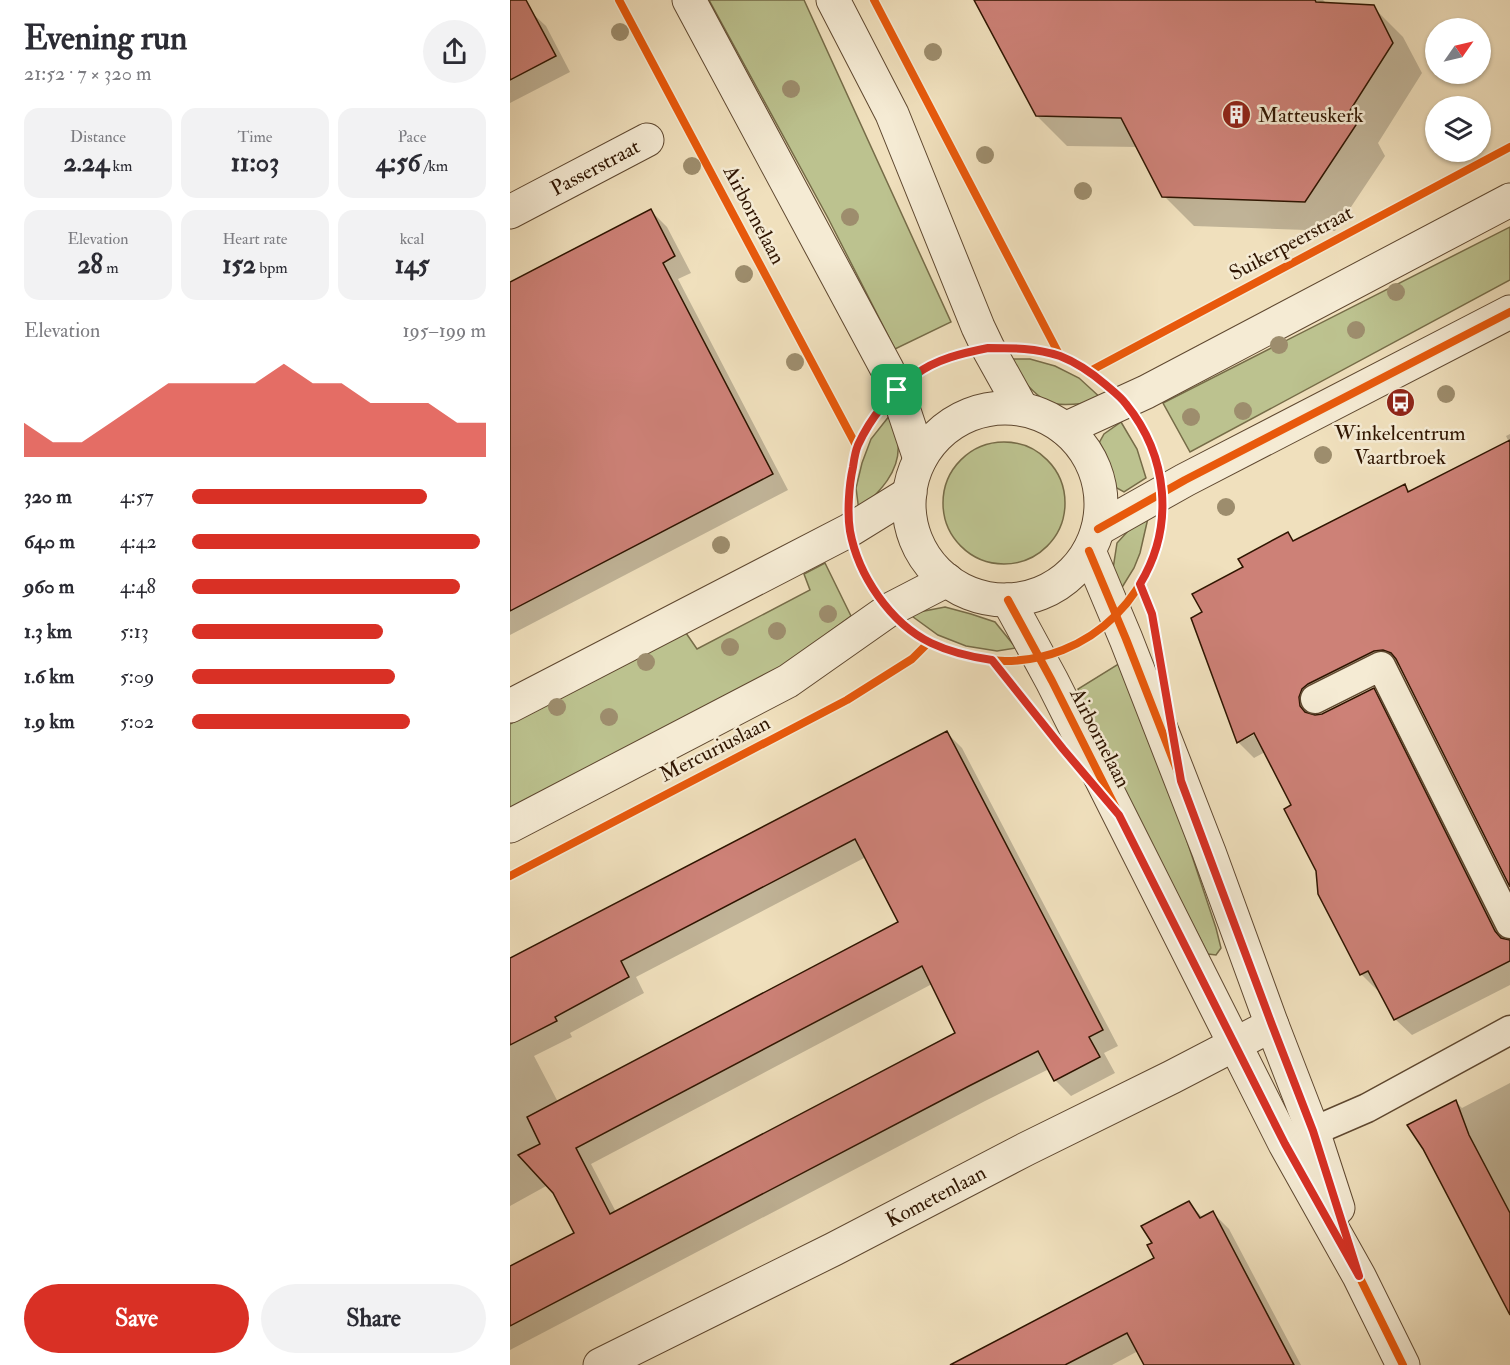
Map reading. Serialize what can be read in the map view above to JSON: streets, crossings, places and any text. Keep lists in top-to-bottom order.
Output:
{
  "streets": {
    "street": [
      "Passerstraat",
      "Airbornelaan",
      "Mercuriuslaan",
      "Kometenlaan"
    ],
    "cycle path": ["Suikerpeerstraat"]
  },
  "crossings": [
    ["Airbornelaan", "Mercuriuslaan"],
    ["Airbornelaan", "Kometenlaan"]
  ],
  "places": {
    "building": ["Matteuskerk"],
    "bus stop": ["Winkelcentrum Vaartbroek"]
  },
  "north": "top right",
  "page": {
    "heading": ["Evening run", "21:52 · 7 × 320 m"],
    "stats": [
      ["Distance", "2.24 km"],
      ["Time", "11:03"],
      ["Pace", "4:56 /km"],
      ["Elevation", "28 m"],
      ["Heart rate", "152 bpm"],
      ["kcal", "145"]
    ],
    "chart": ["Elevation", "195–199 m"],
    "list": [
      {
        "name": "320 m",
        "note": "4:57"
      },
      {
        "name": "640 m",
        "note": "4:42"
      },
      {
        "name": "960 m",
        "note": "4:48"
      },
      {
        "name": "1.3 km",
        "note": "5:13"
      },
      {
        "name": "1.6 km",
        "note": "5:09"
      },
      {
        "name": "1.9 km",
        "note": "5:02"
      }
    ],
    "buttons": ["Save", "Share"]
  }
}
